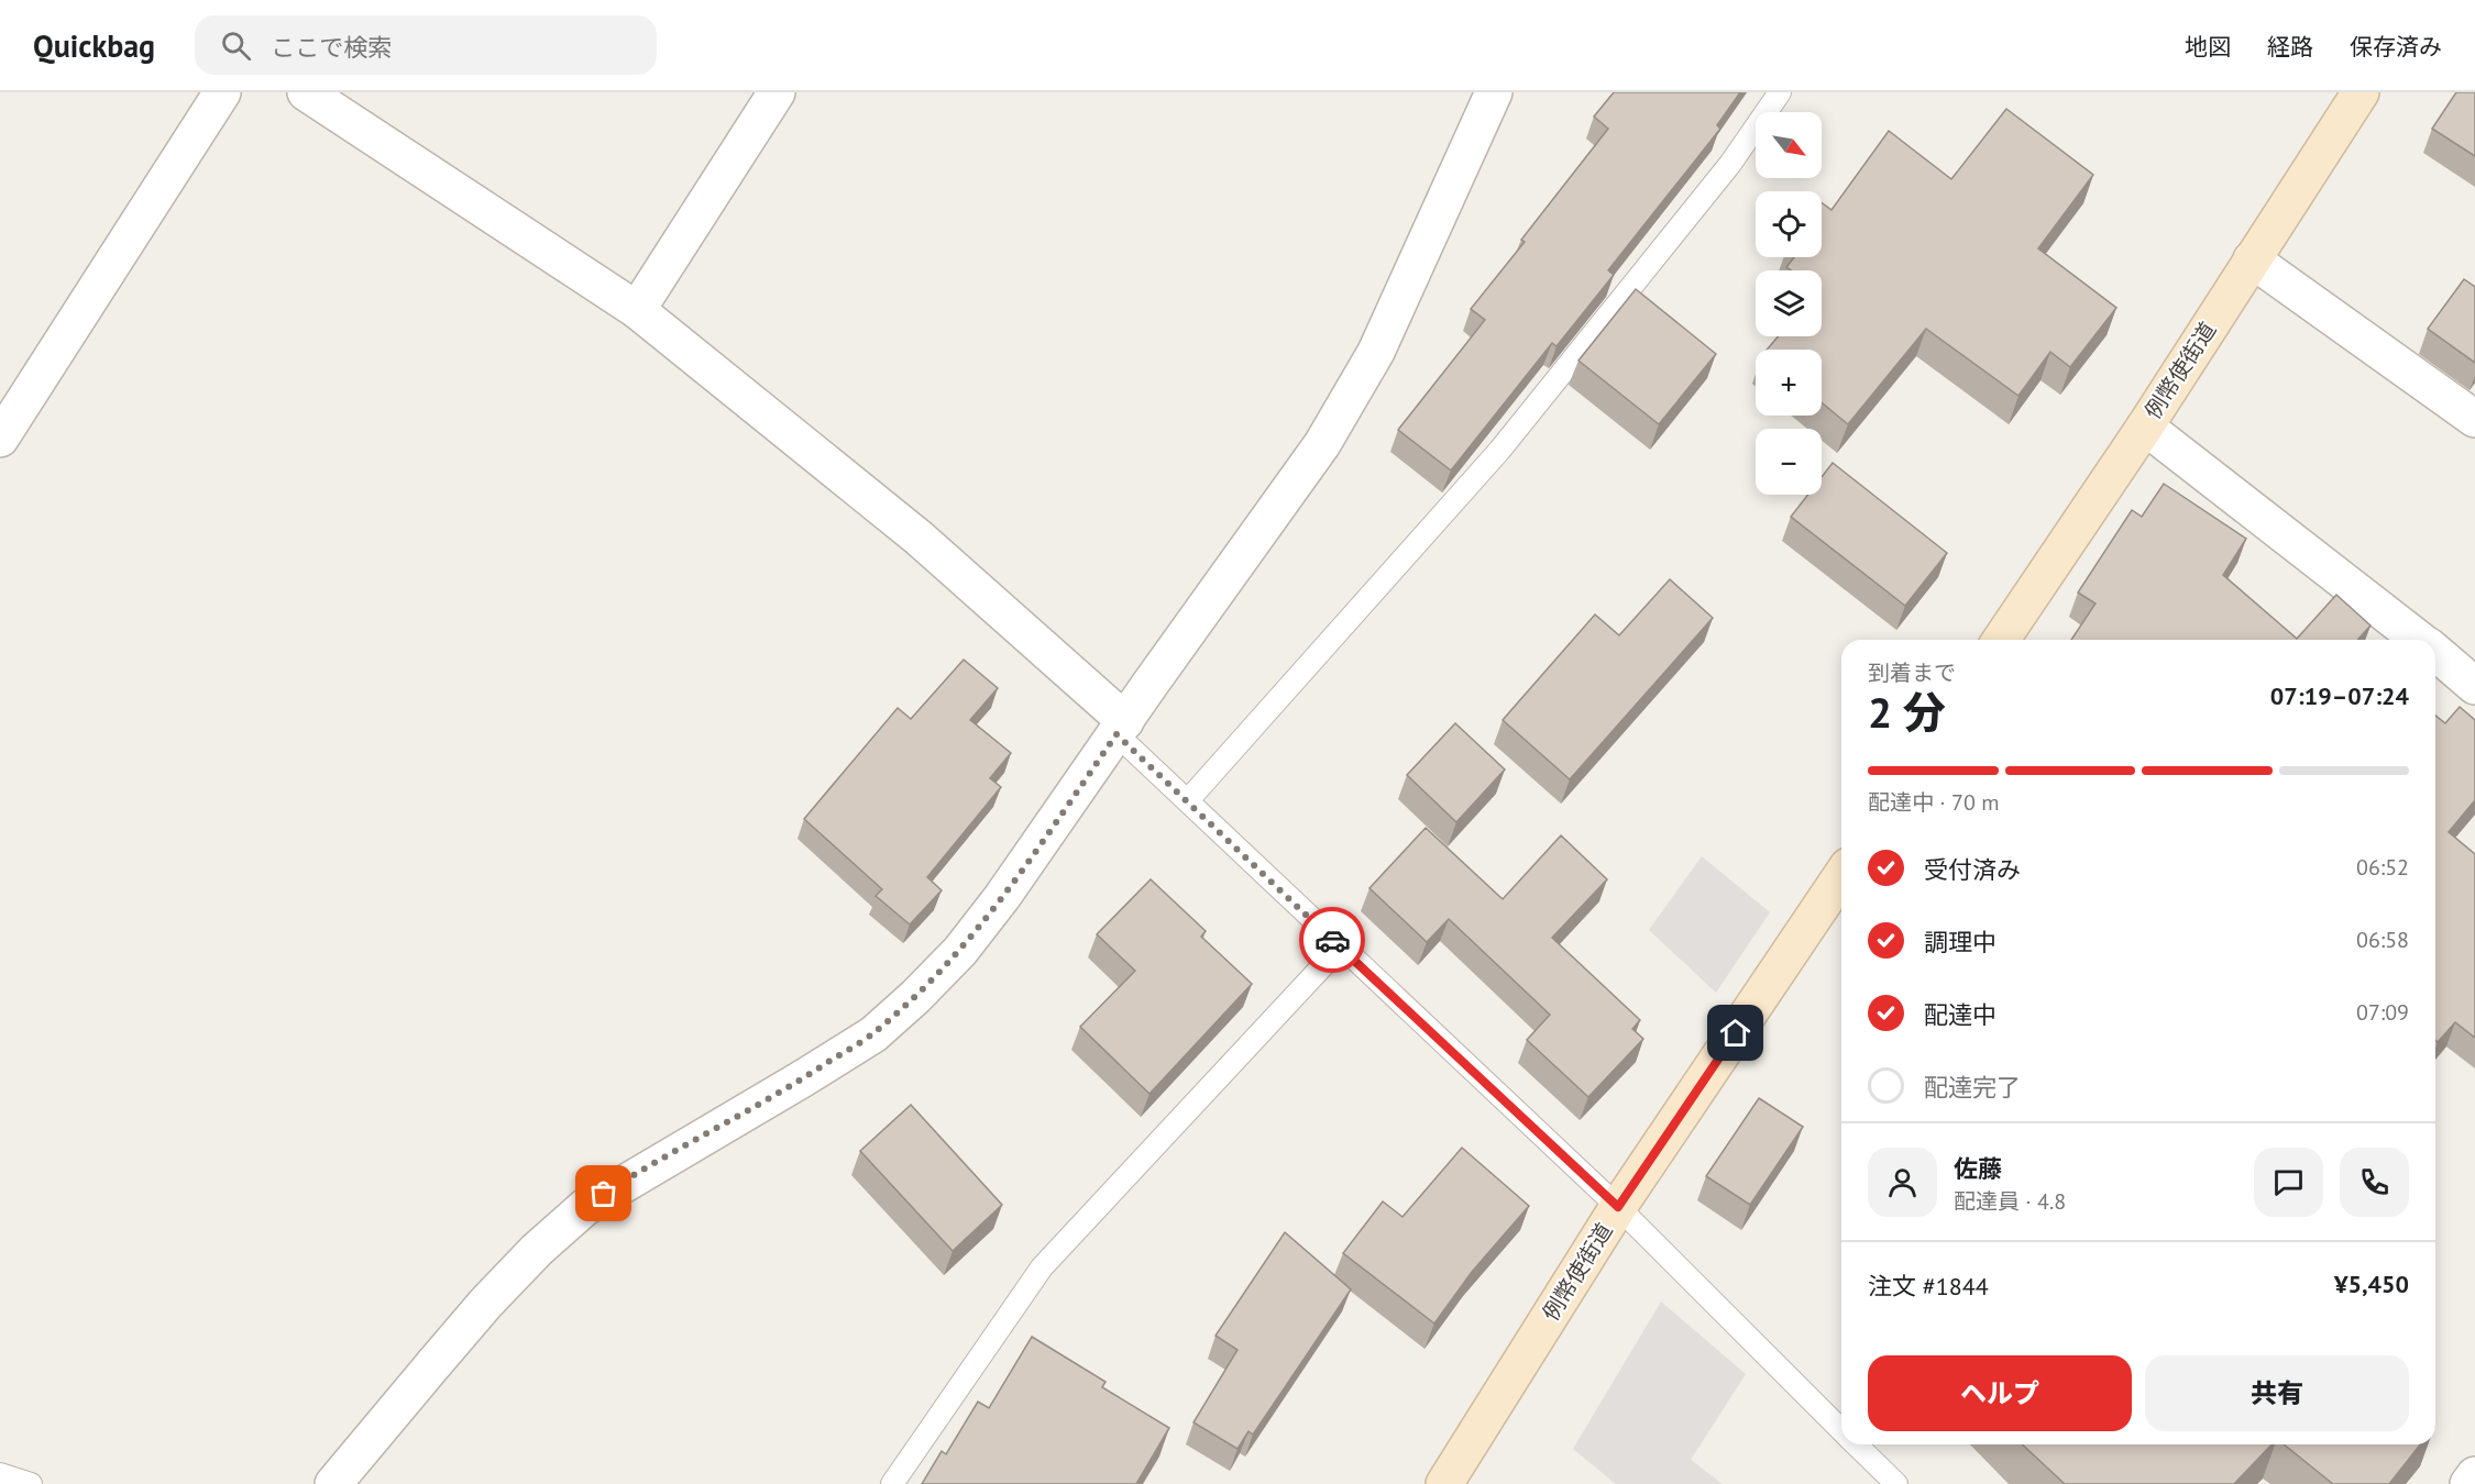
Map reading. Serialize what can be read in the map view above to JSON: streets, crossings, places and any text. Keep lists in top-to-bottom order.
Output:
{
  "streets": {
    "main road": ["例幣使街道"]
  },
  "north": "bottom right",
  "page": {
    "header": "Quickbag",
    "search": "ここで検索",
    "nav": ["地図", "経路", "保存済み"],
    "map_buttons": ["+", "−"],
    "heading": ["2 分", "到着まで", "07:19–07:24"],
    "panel": [
      "佐藤",
      "配達員 · 4.8",
      "注文 #1844",
      "¥5,450"
    ],
    "bar": "配達中 · 70 m",
    "list": [
      ["受付済み", "06:52"],
      ["調理中", "06:58"],
      ["配達中", "07:09"],
      "配達完了"
    ],
    "buttons": ["ヘルプ", "共有"]
  }
}
